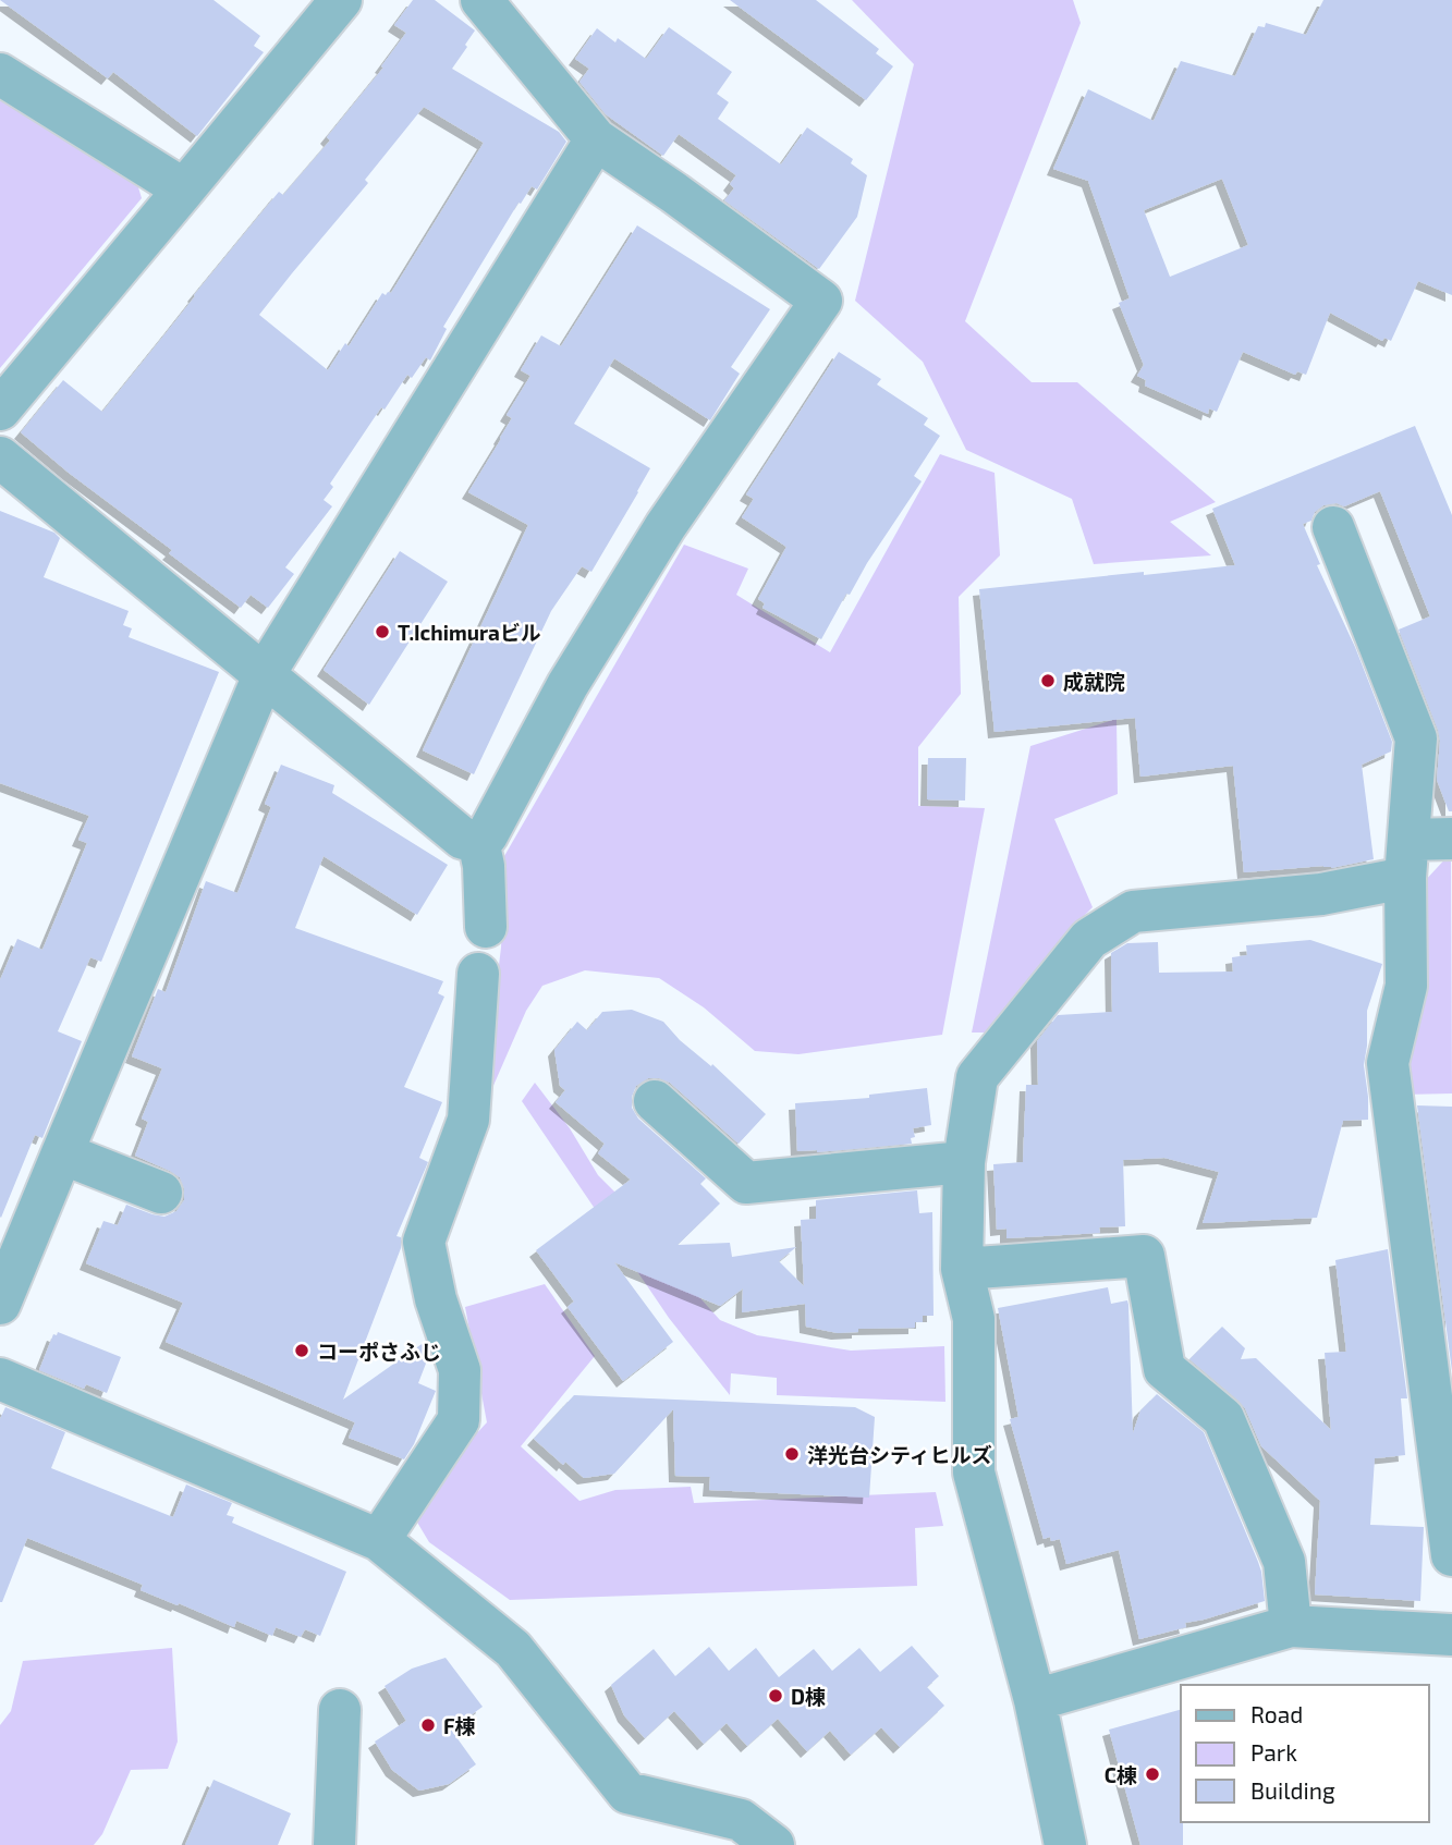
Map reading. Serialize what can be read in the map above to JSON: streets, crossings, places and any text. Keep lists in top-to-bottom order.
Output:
{
  "places": [
    "T.Ichimuraビル",
    "成就院",
    "コーポさふじ",
    "洋光台シティヒルズ",
    "D棟",
    "F棟",
    "C棟"
  ],
  "legend": ["Road", "Park", "Building"]
}
